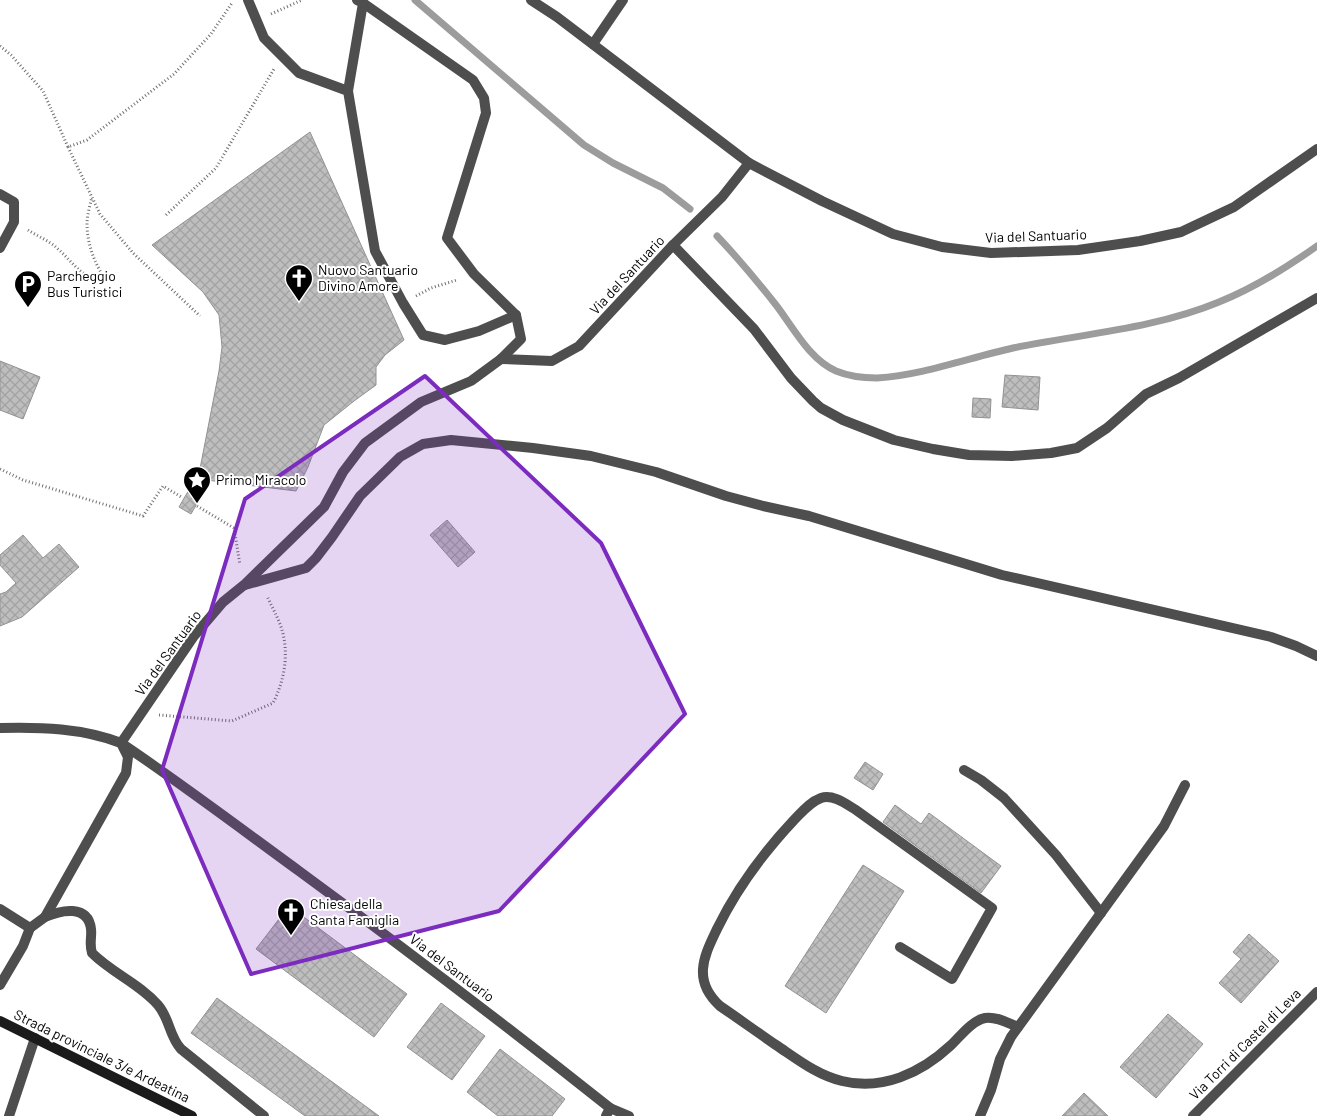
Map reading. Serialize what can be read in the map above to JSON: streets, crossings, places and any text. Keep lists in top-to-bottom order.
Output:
{
  "streets": {
    "main road": ["Strada provinciale 3/e Ardeatina"],
    "street": ["Via del Santuario", "Via Torri di Castel di Leva"]
  },
  "places": {
    "church": ["Nuovo Santuario Divino Amore", "Chiesa della Santa Famiglia"],
    "parking": ["Parcheggio Bus Turistici"],
    "place": ["Primo Miracolo"]
  }
}
